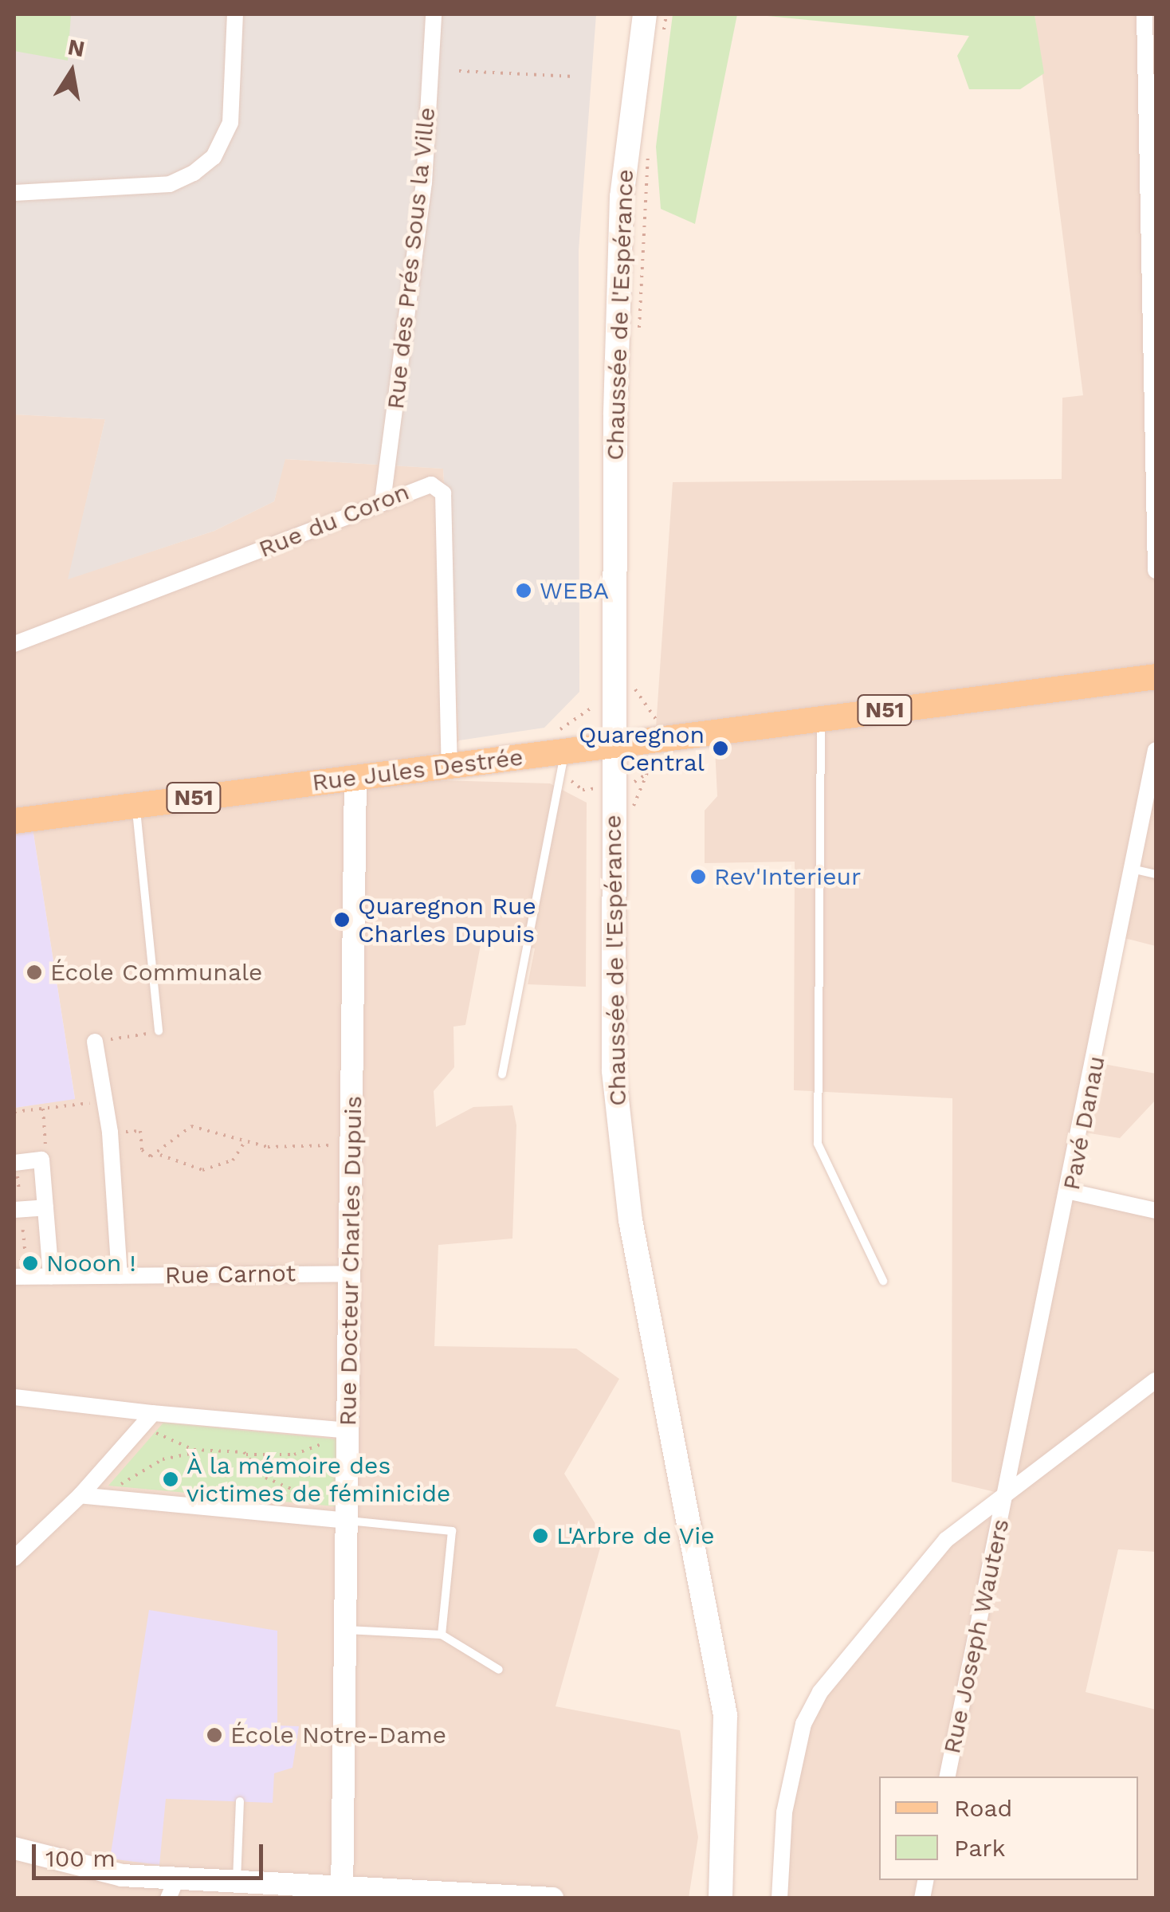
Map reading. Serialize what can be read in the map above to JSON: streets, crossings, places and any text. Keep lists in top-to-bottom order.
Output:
{
  "streets": {
    "main road": ["Chaussée de l'Espérance", "N51", "Rue Jules Destrée"],
    "street": [
      "Rue des Prés Sous la Ville",
      "Rue du Coron",
      "Pavé Danau",
      "Rue Docteur Charles Dupuis",
      "Rue Carnot",
      "Rue Joseph Wauters"
    ]
  },
  "crossings": [
    ["Rue des Prés Sous la Ville", "Rue du Coron"],
    ["Chaussée de l'Espérance", "Rue Jules Destrée"],
    ["Rue du Coron", "Rue Jules Destrée"],
    ["Rue Jules Destrée", "Rue Docteur Charles Dupuis"],
    ["Pavé Danau", "Rue Joseph Wauters"],
    ["Rue Docteur Charles Dupuis", "Rue Carnot"]
  ],
  "places": [
    "WEBA",
    "Quaregnon Central",
    "Rev'Interieur",
    "Quaregnon Rue Charles Dupuis",
    "École Communale",
    "Nooon !",
    "À la mémoire des victimes de féminicide",
    "L'Arbre de Vie",
    "École Notre-Dame"
  ],
  "legend": ["Road", "Park"],
  "scale_bar": "100 m",
  "north": "top"
}
